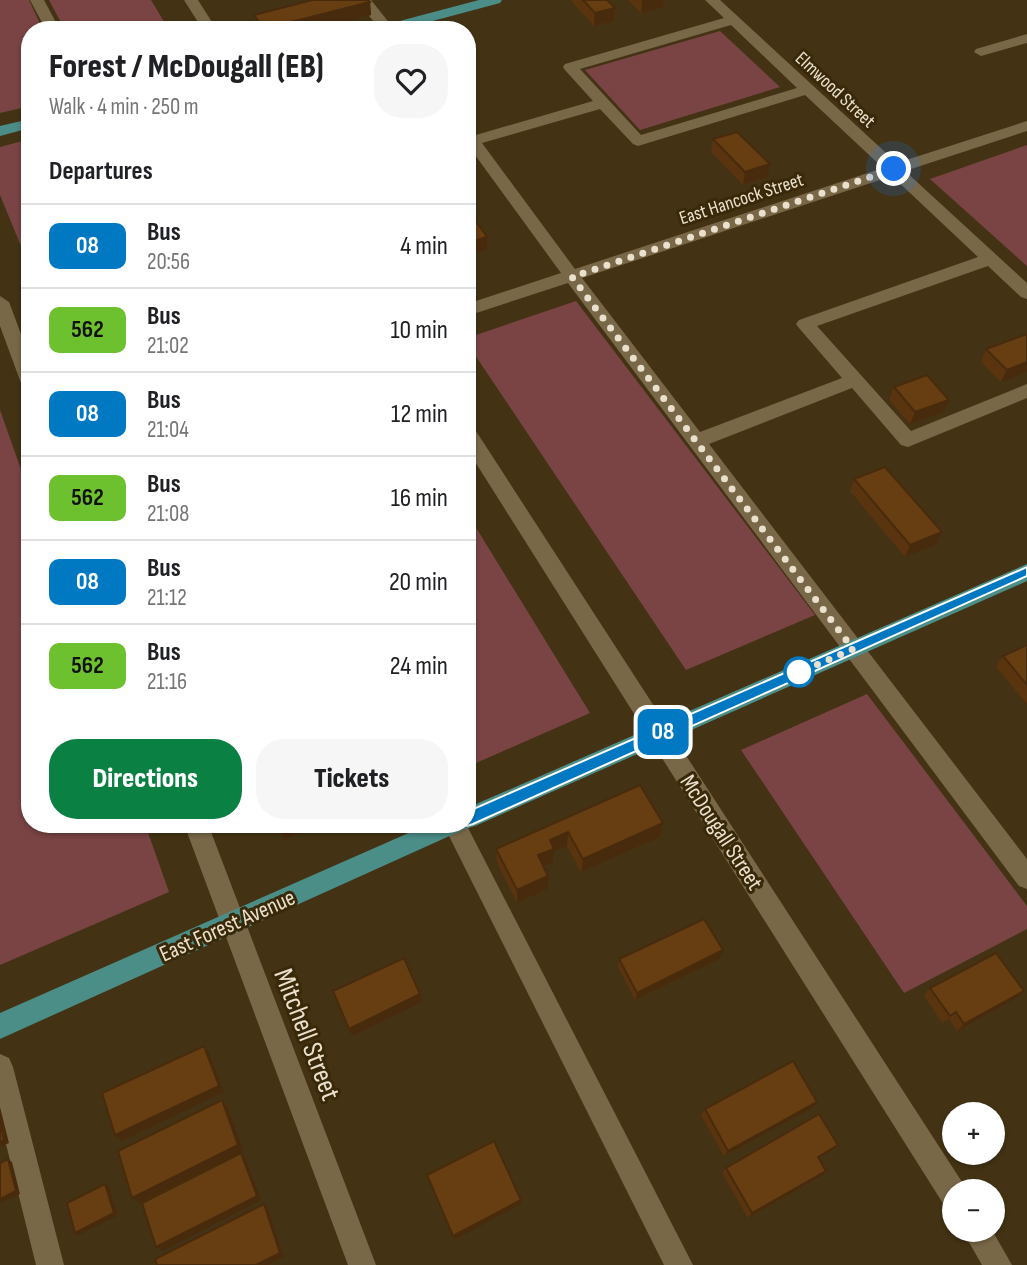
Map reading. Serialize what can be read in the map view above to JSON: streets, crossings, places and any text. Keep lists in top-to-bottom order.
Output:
{
  "streets": {
    "main road": ["East Forest Avenue"],
    "street": [
      "Elmwood Street",
      "East Hancock Street",
      "McDougall Street",
      "Mitchell Street"
    ]
  },
  "crossings": [
    ["Elmwood Street", "East Hancock Street"],
    ["East Forest Avenue", "Mitchell Street"]
  ],
  "lines": ["bus line 08"],
  "page": {
    "on_map": "08",
    "heading": [
      ["Forest / McDougall (EB)", "Walk · 4 min · 250 m"],
      "Departures"
    ],
    "list": [
      {
        "mark": "08",
        "name": "Bus",
        "note": "20:56",
        "value": "4 min"
      },
      {
        "mark": "562",
        "name": "Bus",
        "note": "21:02",
        "value": "10 min"
      },
      {
        "mark": "08",
        "name": "Bus",
        "note": "21:04",
        "value": "12 min"
      },
      {
        "mark": "562",
        "name": "Bus",
        "note": "21:08",
        "value": "16 min"
      },
      {
        "mark": "08",
        "name": "Bus",
        "note": "21:12",
        "value": "20 min"
      },
      {
        "mark": "562",
        "name": "Bus",
        "note": "21:16",
        "value": "24 min"
      }
    ],
    "buttons": ["Directions", "Tickets"],
    "map_buttons": ["+", "−"]
  }
}
